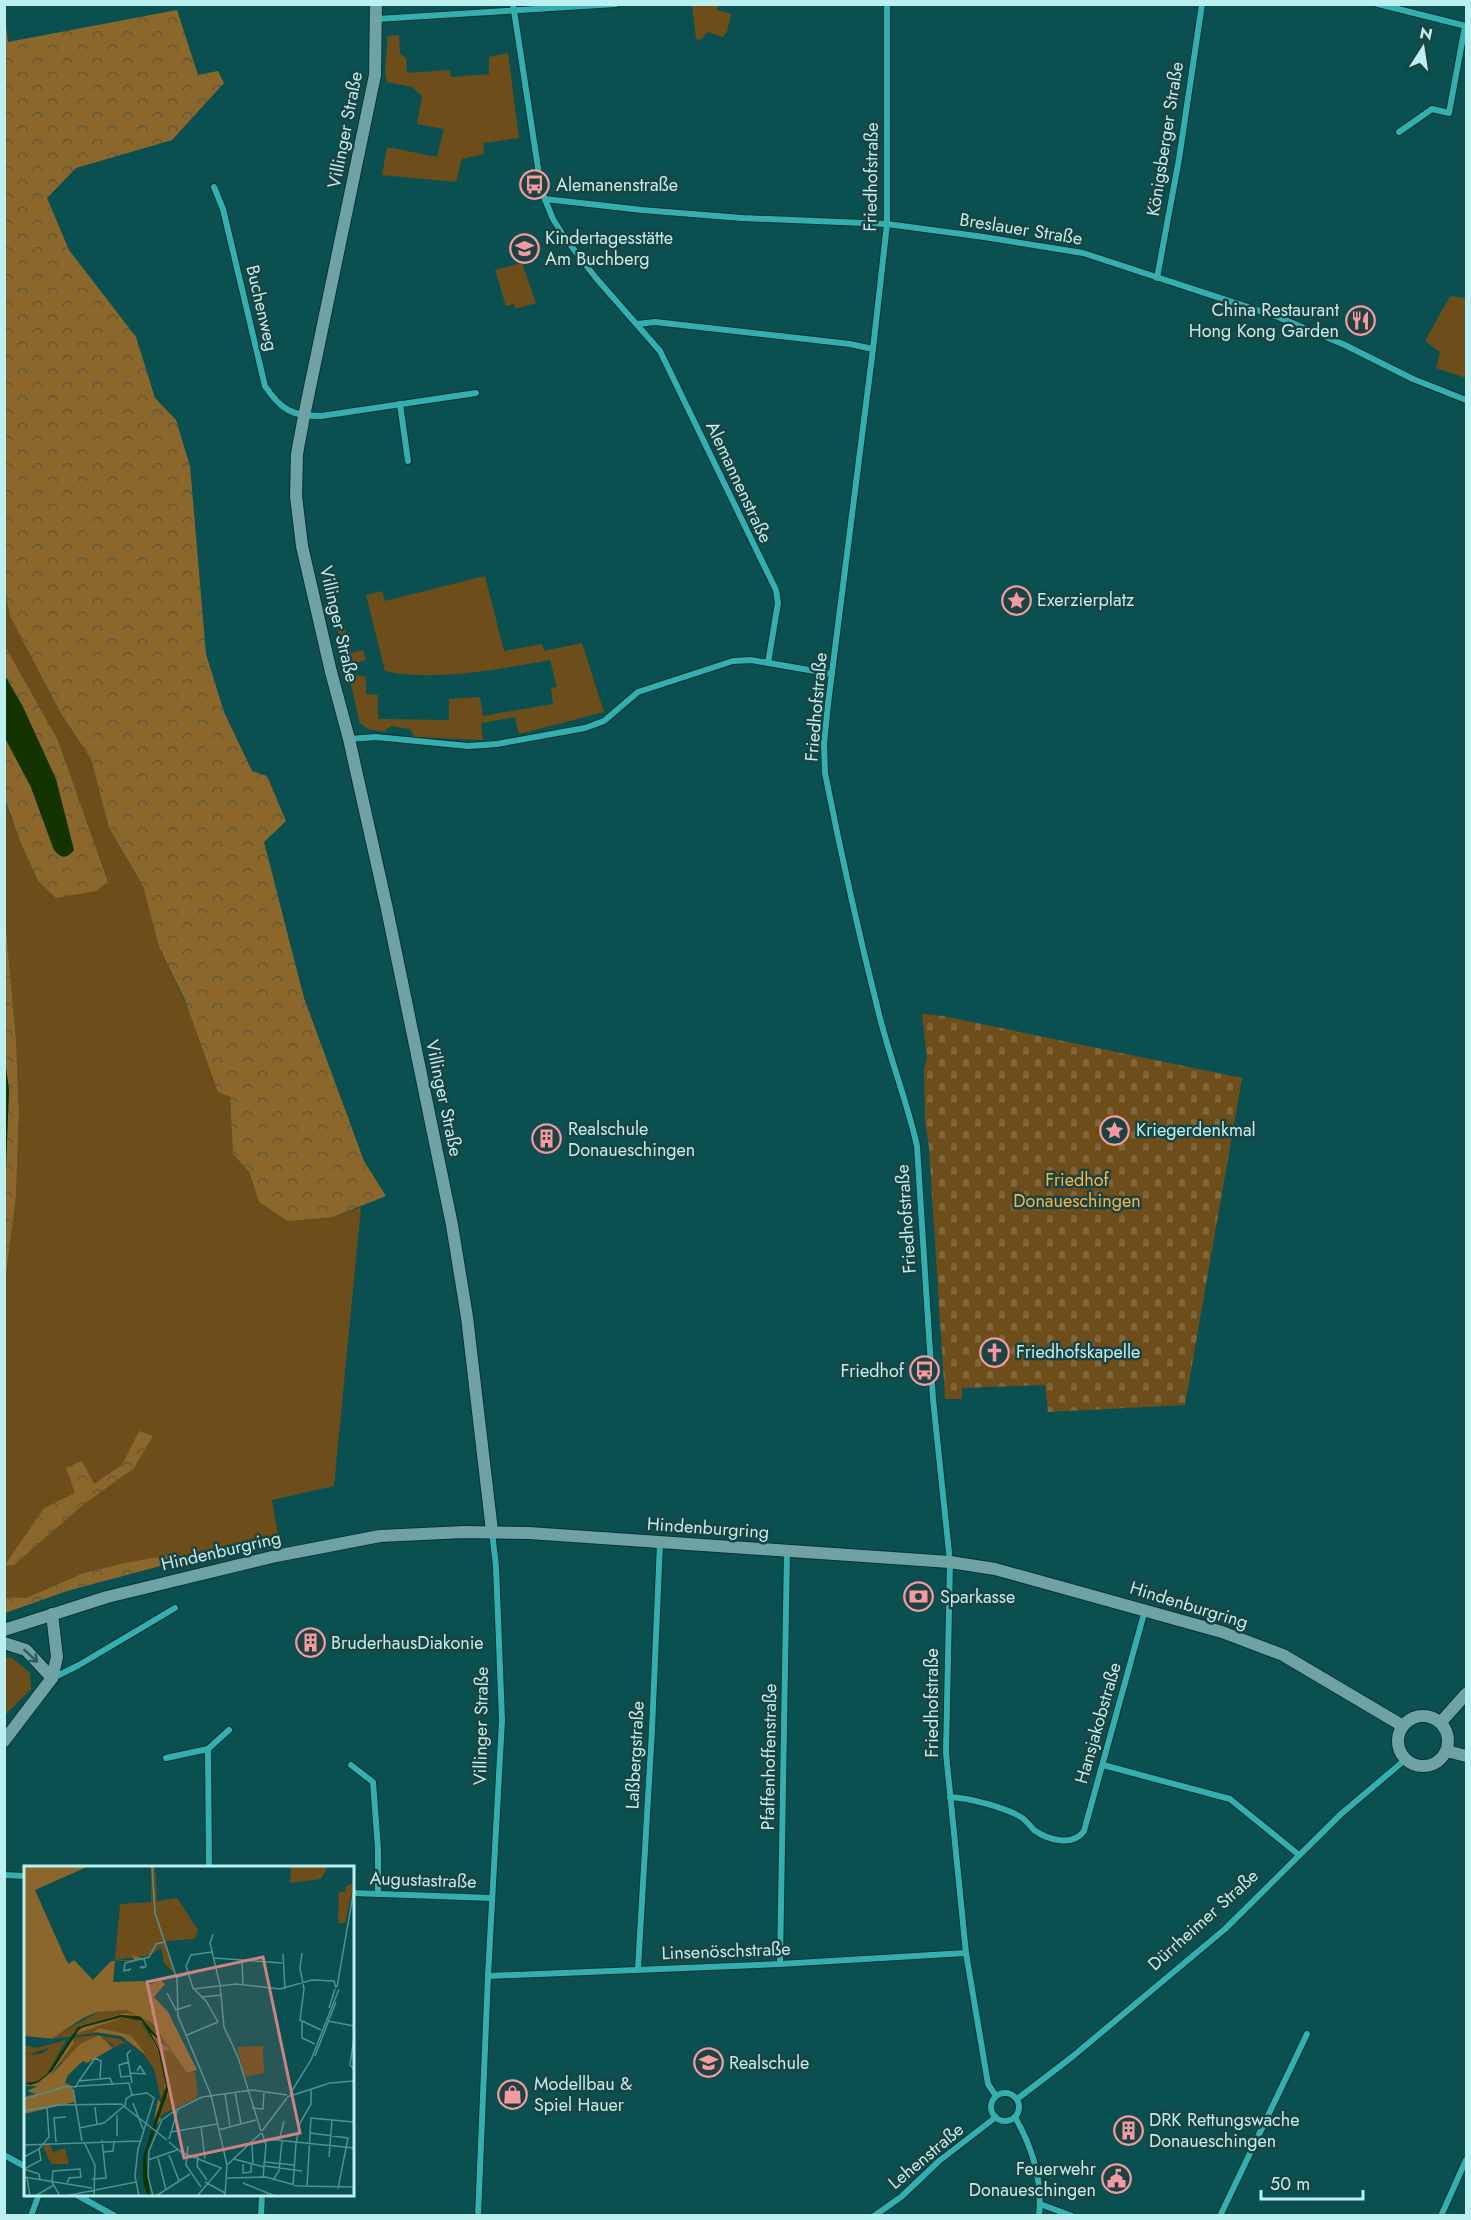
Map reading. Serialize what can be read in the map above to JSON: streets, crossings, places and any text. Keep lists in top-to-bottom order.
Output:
{
  "streets": {
    "main road": ["Villinger Straße", "Hindenburgring"],
    "street": [
      "Königsberger Straße",
      "Friedhofstraße",
      "Breslauer Straße",
      "Buchenweg",
      "Alemannenstraße",
      "Hansjakobstraße",
      "Laßbergstraße",
      "Pfaffenhoffenstraße",
      "Augustastraße",
      "Dürrheimer Straße",
      "Linsenöschstraße",
      "Lehenstraße"
    ]
  },
  "crossings": [
    ["Villinger Straße", "Buchenweg"],
    ["Villinger Straße", "Hindenburgring"],
    ["Villinger Straße", "Augustastraße"],
    ["Villinger Straße", "Linsenöschstraße"],
    ["Königsberger Straße", "Breslauer Straße"],
    ["Friedhofstraße", "Breslauer Straße"],
    ["Friedhofstraße", "Hindenburgring"],
    ["Friedhofstraße", "Hansjakobstraße"],
    ["Friedhofstraße", "Dürrheimer Straße"],
    ["Friedhofstraße", "Linsenöschstraße"],
    ["Friedhofstraße", "Lehenstraße"],
    ["Breslauer Straße", "Alemannenstraße"],
    ["Hindenburgring", "Hansjakobstraße"],
    ["Hindenburgring", "Laßbergstraße"],
    ["Hindenburgring", "Pfaffenhoffenstraße"],
    ["Hindenburgring", "Dürrheimer Straße"],
    ["Laßbergstraße", "Linsenöschstraße"],
    ["Pfaffenhoffenstraße", "Linsenöschstraße"],
    ["Dürrheimer Straße", "Lehenstraße"]
  ],
  "parks": ["Friedhof Donaueschingen"],
  "places": {
    "bus stop": ["Alemanenstraße", "Friedhof"],
    "school or university": ["Kindertagesstätte Am Buchberg", "Realschule"],
    "restaurant": ["China Restaurant Hong Kong Garden"],
    "place": ["Exerzierplatz", "Kriegerdenkmal"],
    "building": ["Realschule Donaueschingen", "BruderhausDiakonie", "DRK Rettungswache Donaueschingen"],
    "church": ["Friedhofskapelle"],
    "bank": ["Sparkasse"],
    "shop": ["Modellbau & Spiel Hauer"],
    "public building": ["Feuerwehr Donaueschingen"]
  },
  "scale_bar": "50 m",
  "north": "top"
}
